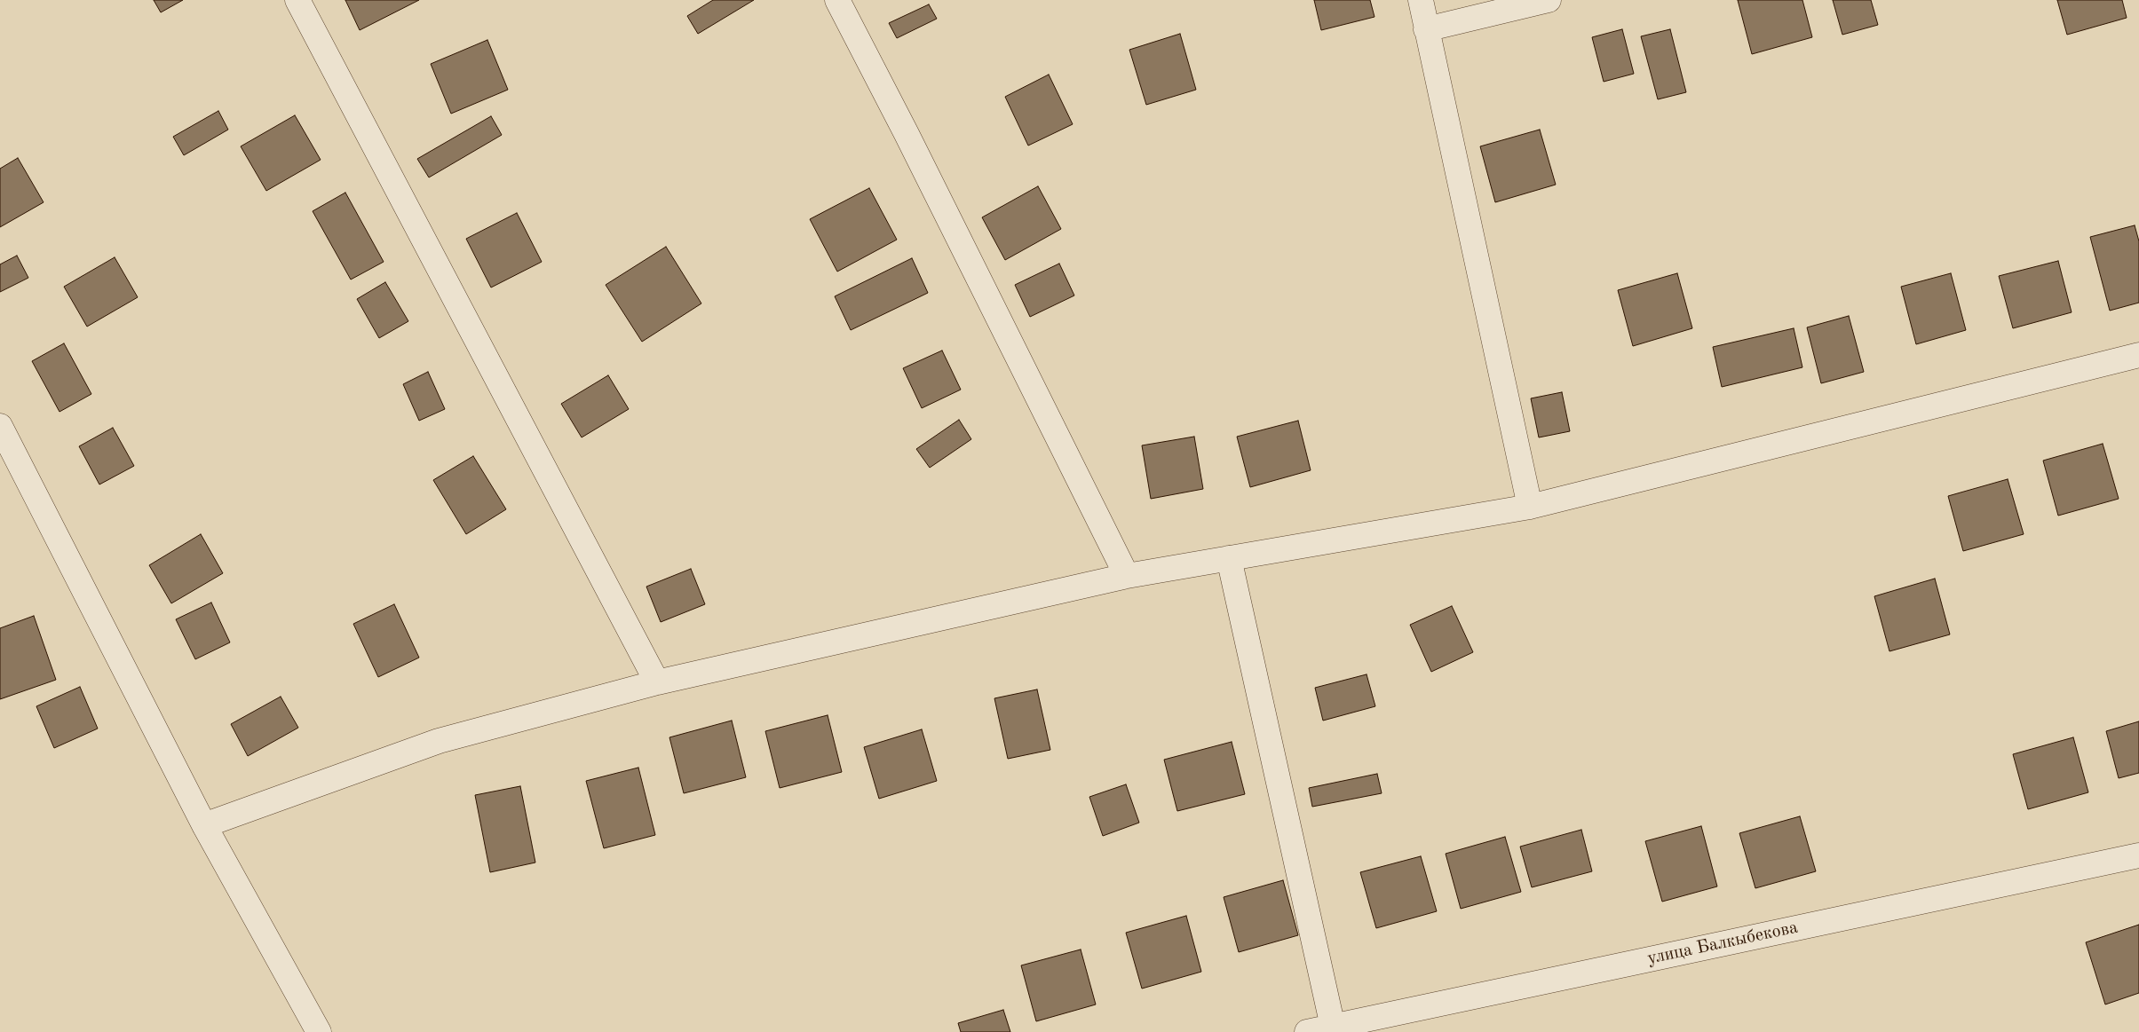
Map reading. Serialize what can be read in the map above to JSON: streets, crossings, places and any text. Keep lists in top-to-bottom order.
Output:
{
  "streets": {
    "street": ["улица Балкыбекова"]
  }
}
